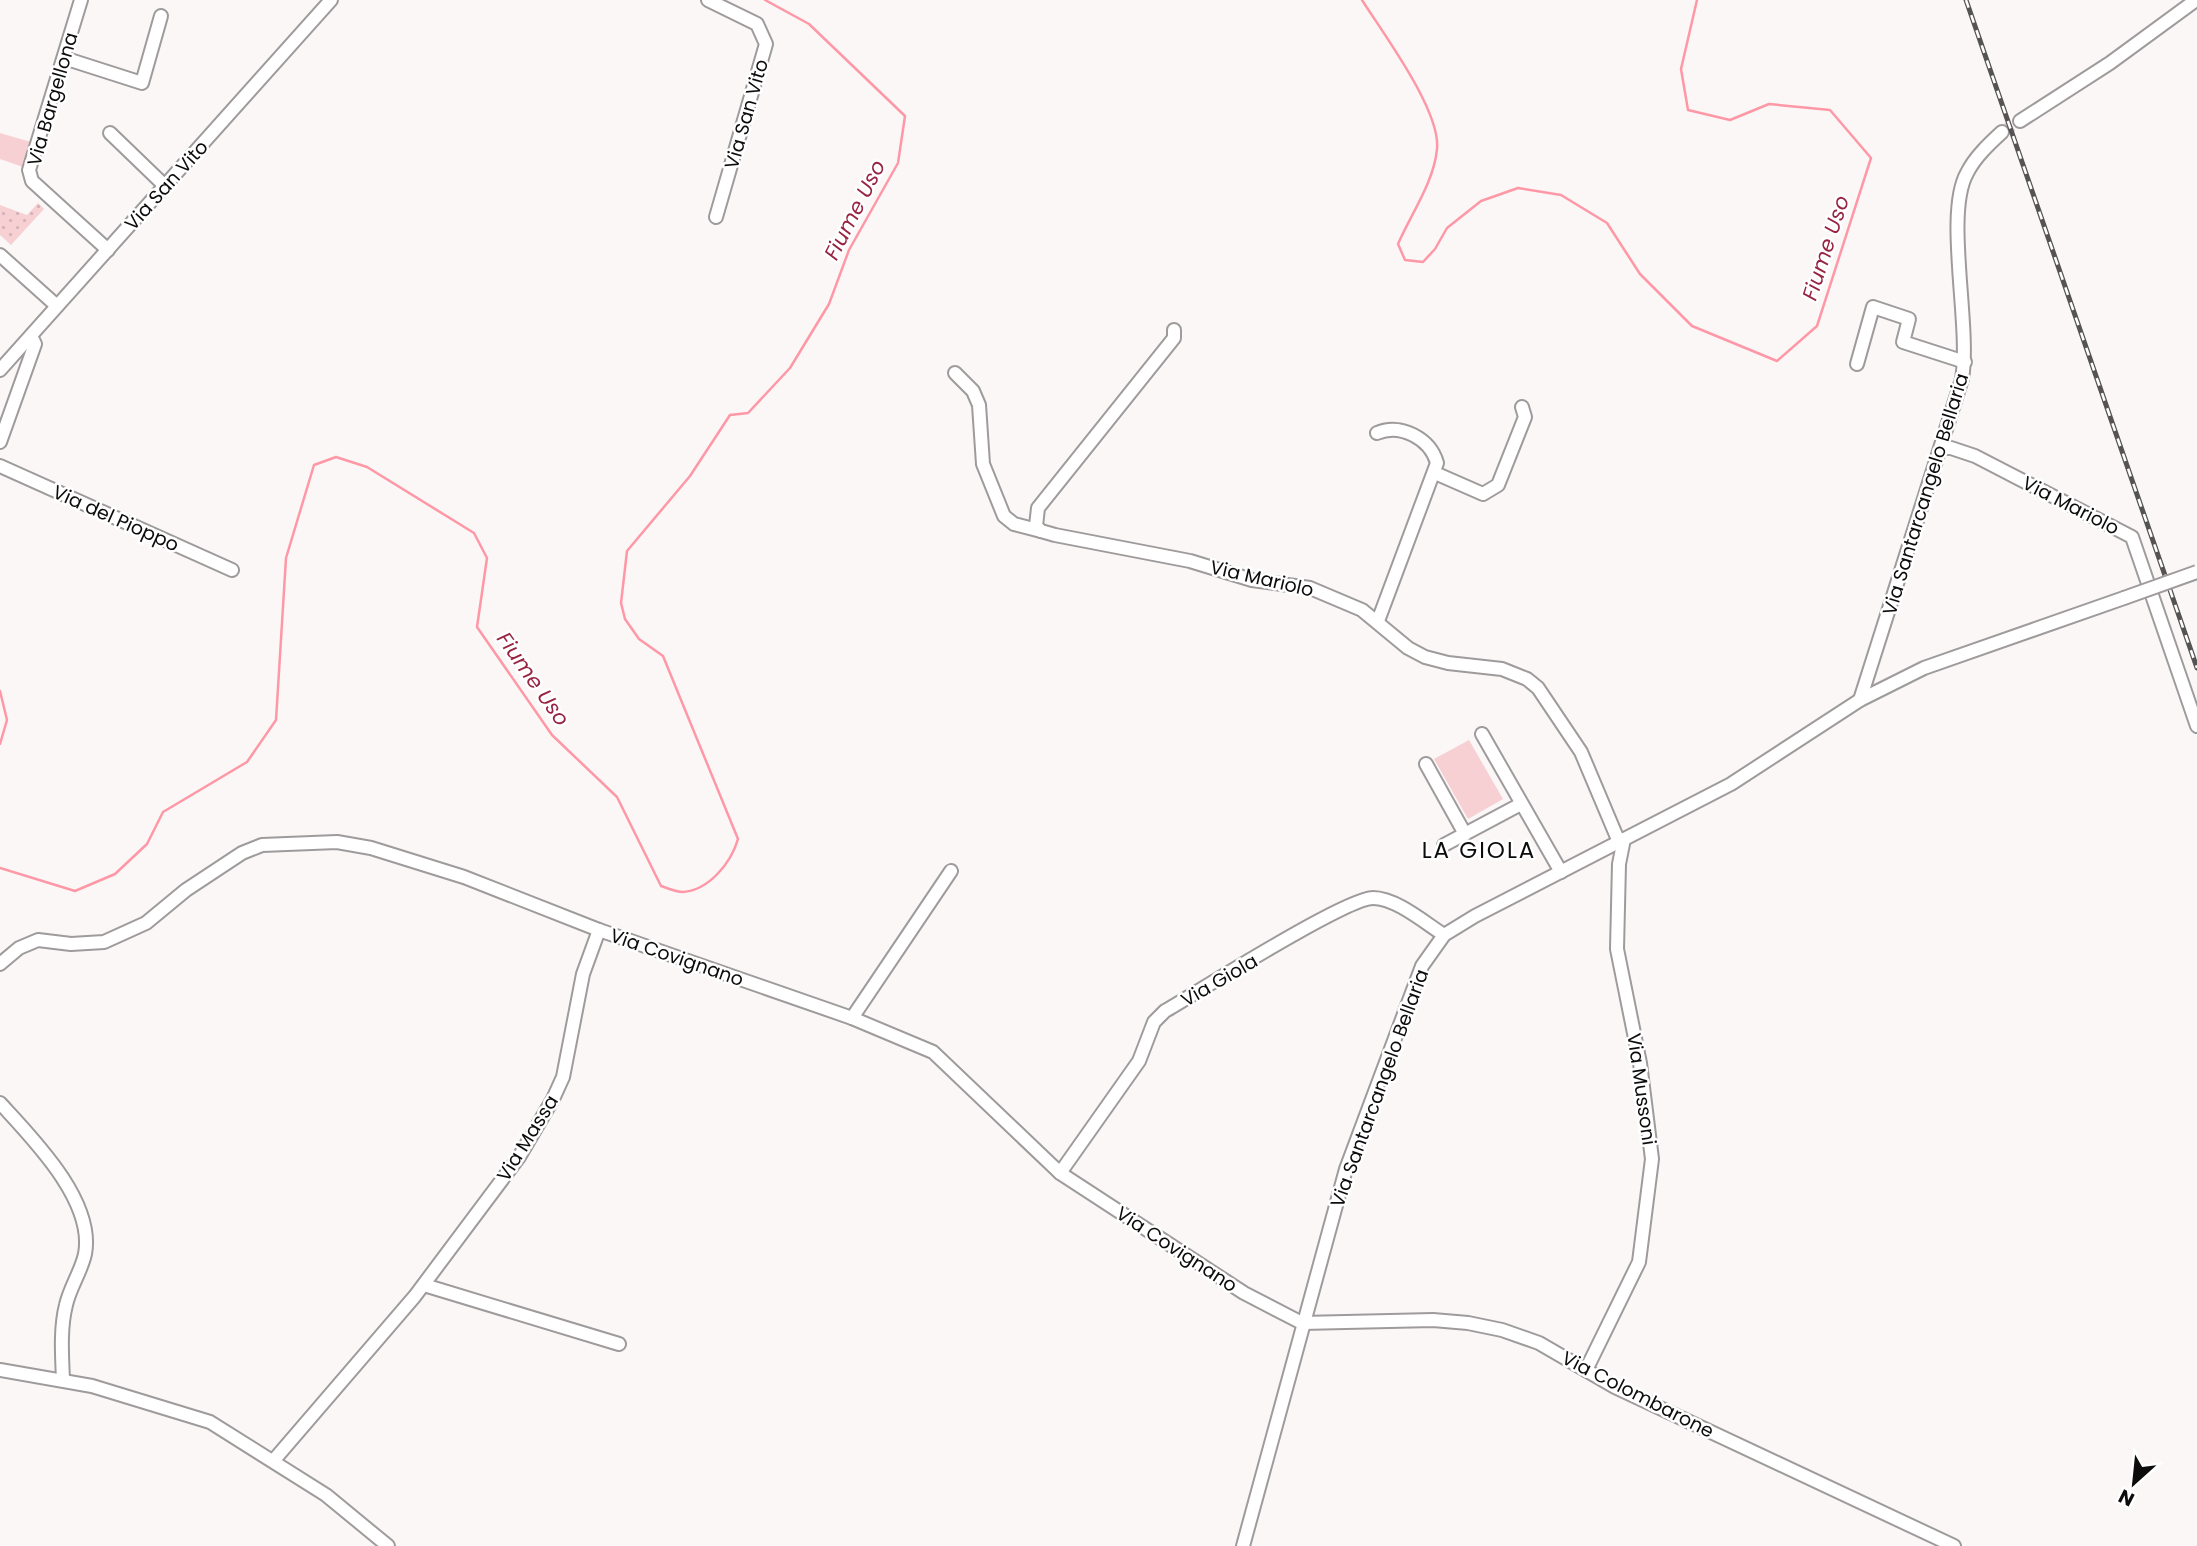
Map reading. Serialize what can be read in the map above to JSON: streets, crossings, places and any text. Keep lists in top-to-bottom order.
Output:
{
  "streets": {
    "street": [
      "Via Bargellona",
      "Via San Vito",
      "Via Santarcangelo Bellaria",
      "Via Mariolo",
      "Via del Pioppo",
      "Via Covignano",
      "Via Giola",
      "Via Mussoni",
      "Via Massa",
      "Via Colombarone"
    ]
  },
  "crossings": [
    ["Via Bargellona", "Via San Vito"],
    ["Via Santarcangelo Bellaria", "Via Mariolo"],
    ["Via Santarcangelo Bellaria", "Via Covignano"],
    ["Via Santarcangelo Bellaria", "Via Giola"],
    ["Via Santarcangelo Bellaria", "Via Mussoni"],
    ["Via Santarcangelo Bellaria", "Via Colombarone"],
    ["Via Mariolo", "Via Mussoni"],
    ["Via Covignano", "Via Giola"],
    ["Via Covignano", "Via Massa"],
    ["Via Covignano", "Via Colombarone"],
    ["Via Mussoni", "Via Colombarone"]
  ],
  "districts": ["LA GIOLA"],
  "water": ["Fiume Uso"],
  "north": "bottom left"
}
